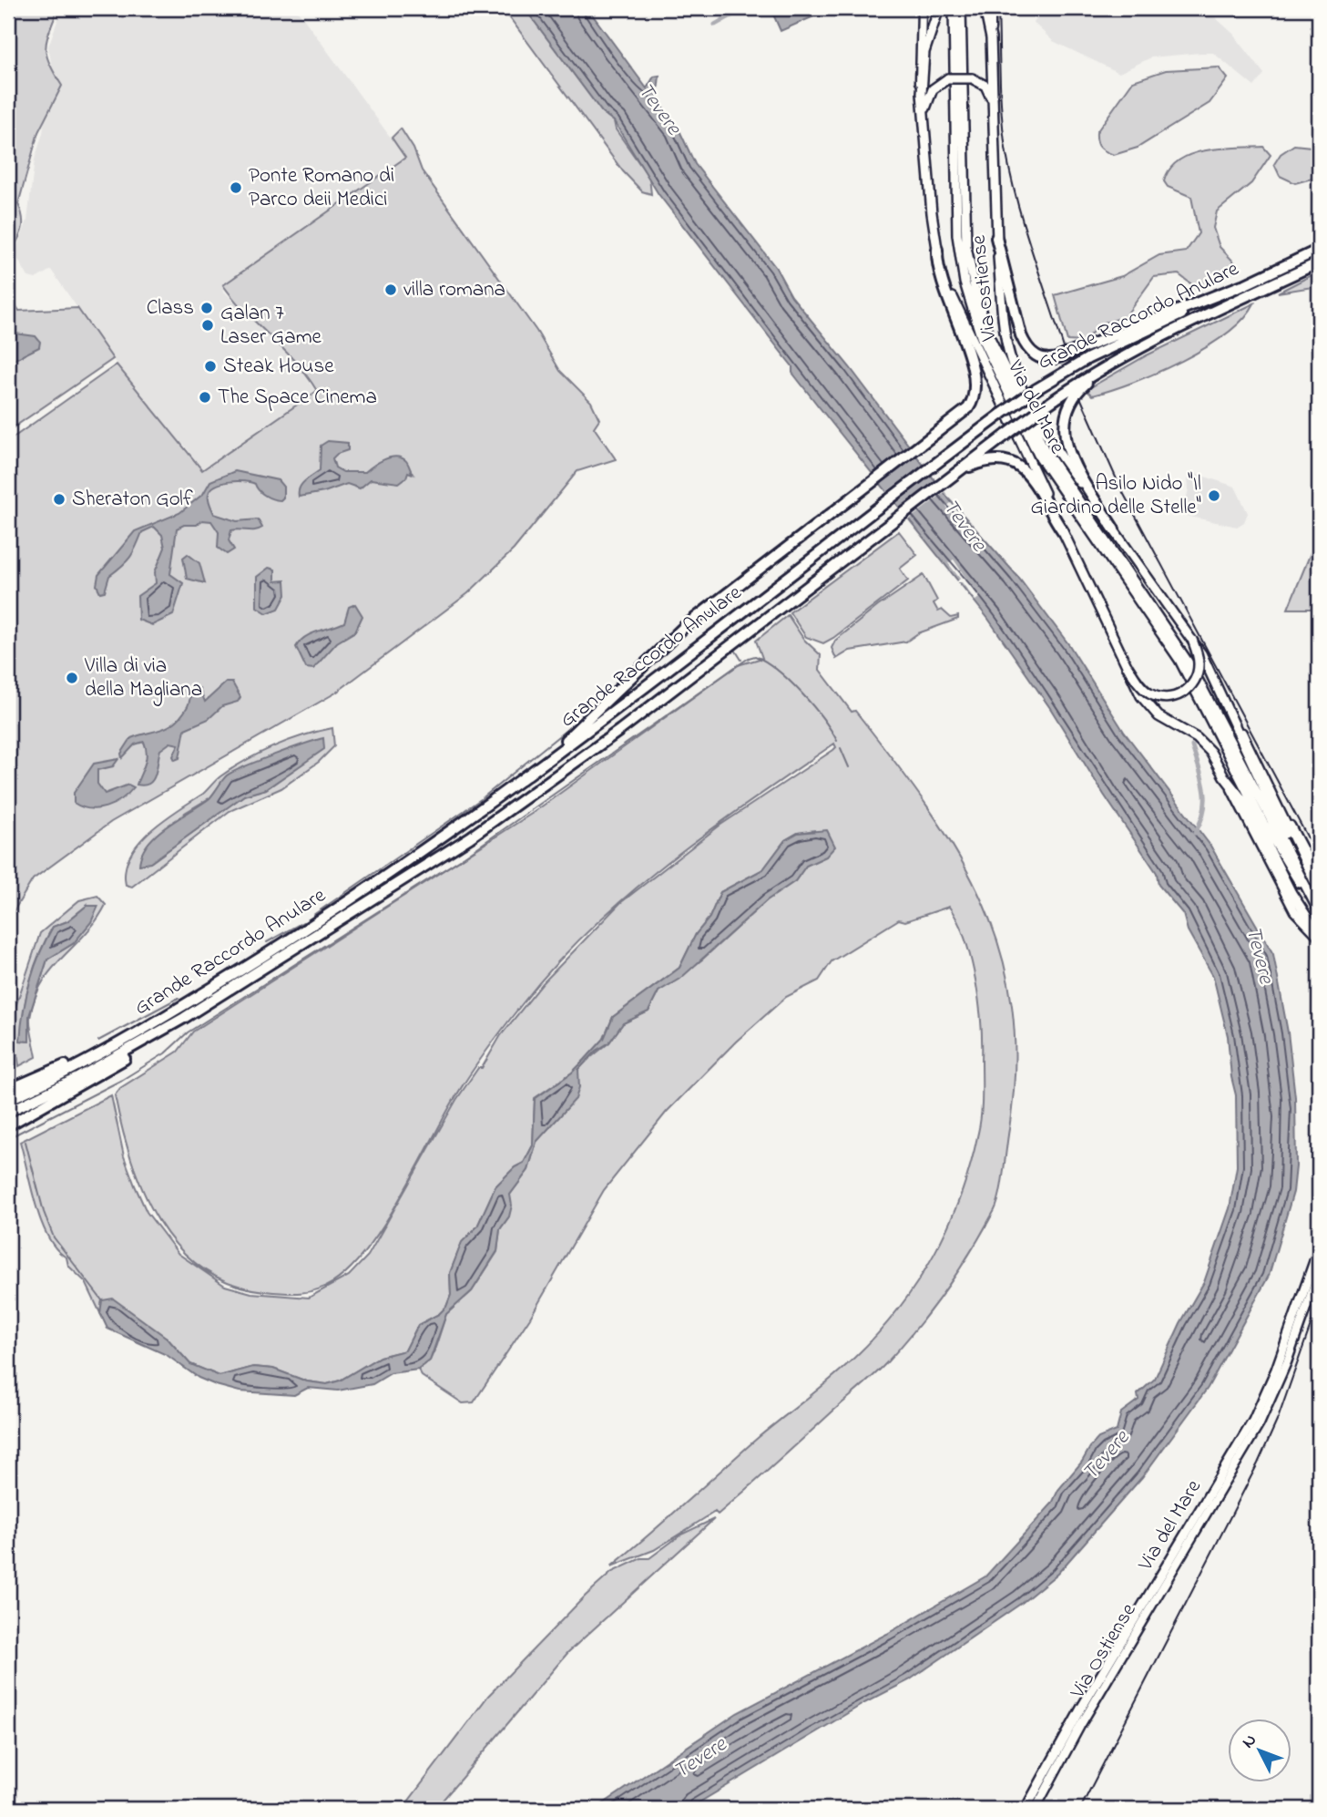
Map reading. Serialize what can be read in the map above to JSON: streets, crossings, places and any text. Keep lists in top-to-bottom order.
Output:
{
  "streets": {
    "highway": ["Grande Raccordo Anulare"],
    "main road": ["Via Ostiense", "Via del Mare"]
  },
  "crossings": [
    ["Via Ostiense", "Via del Mare"]
  ],
  "water": ["Tevere"],
  "places": [
    "Ponte Romano di Parco deii Medici",
    "villa romana",
    "Class",
    "Galan 7 Laser Game",
    "Steak House",
    "The Space Cinema",
    "Asilo Nido \"Il Giardino delle Stelle\"",
    "Sheraton Golf",
    "Villa di via della Magliana"
  ],
  "north": "top left"
}
